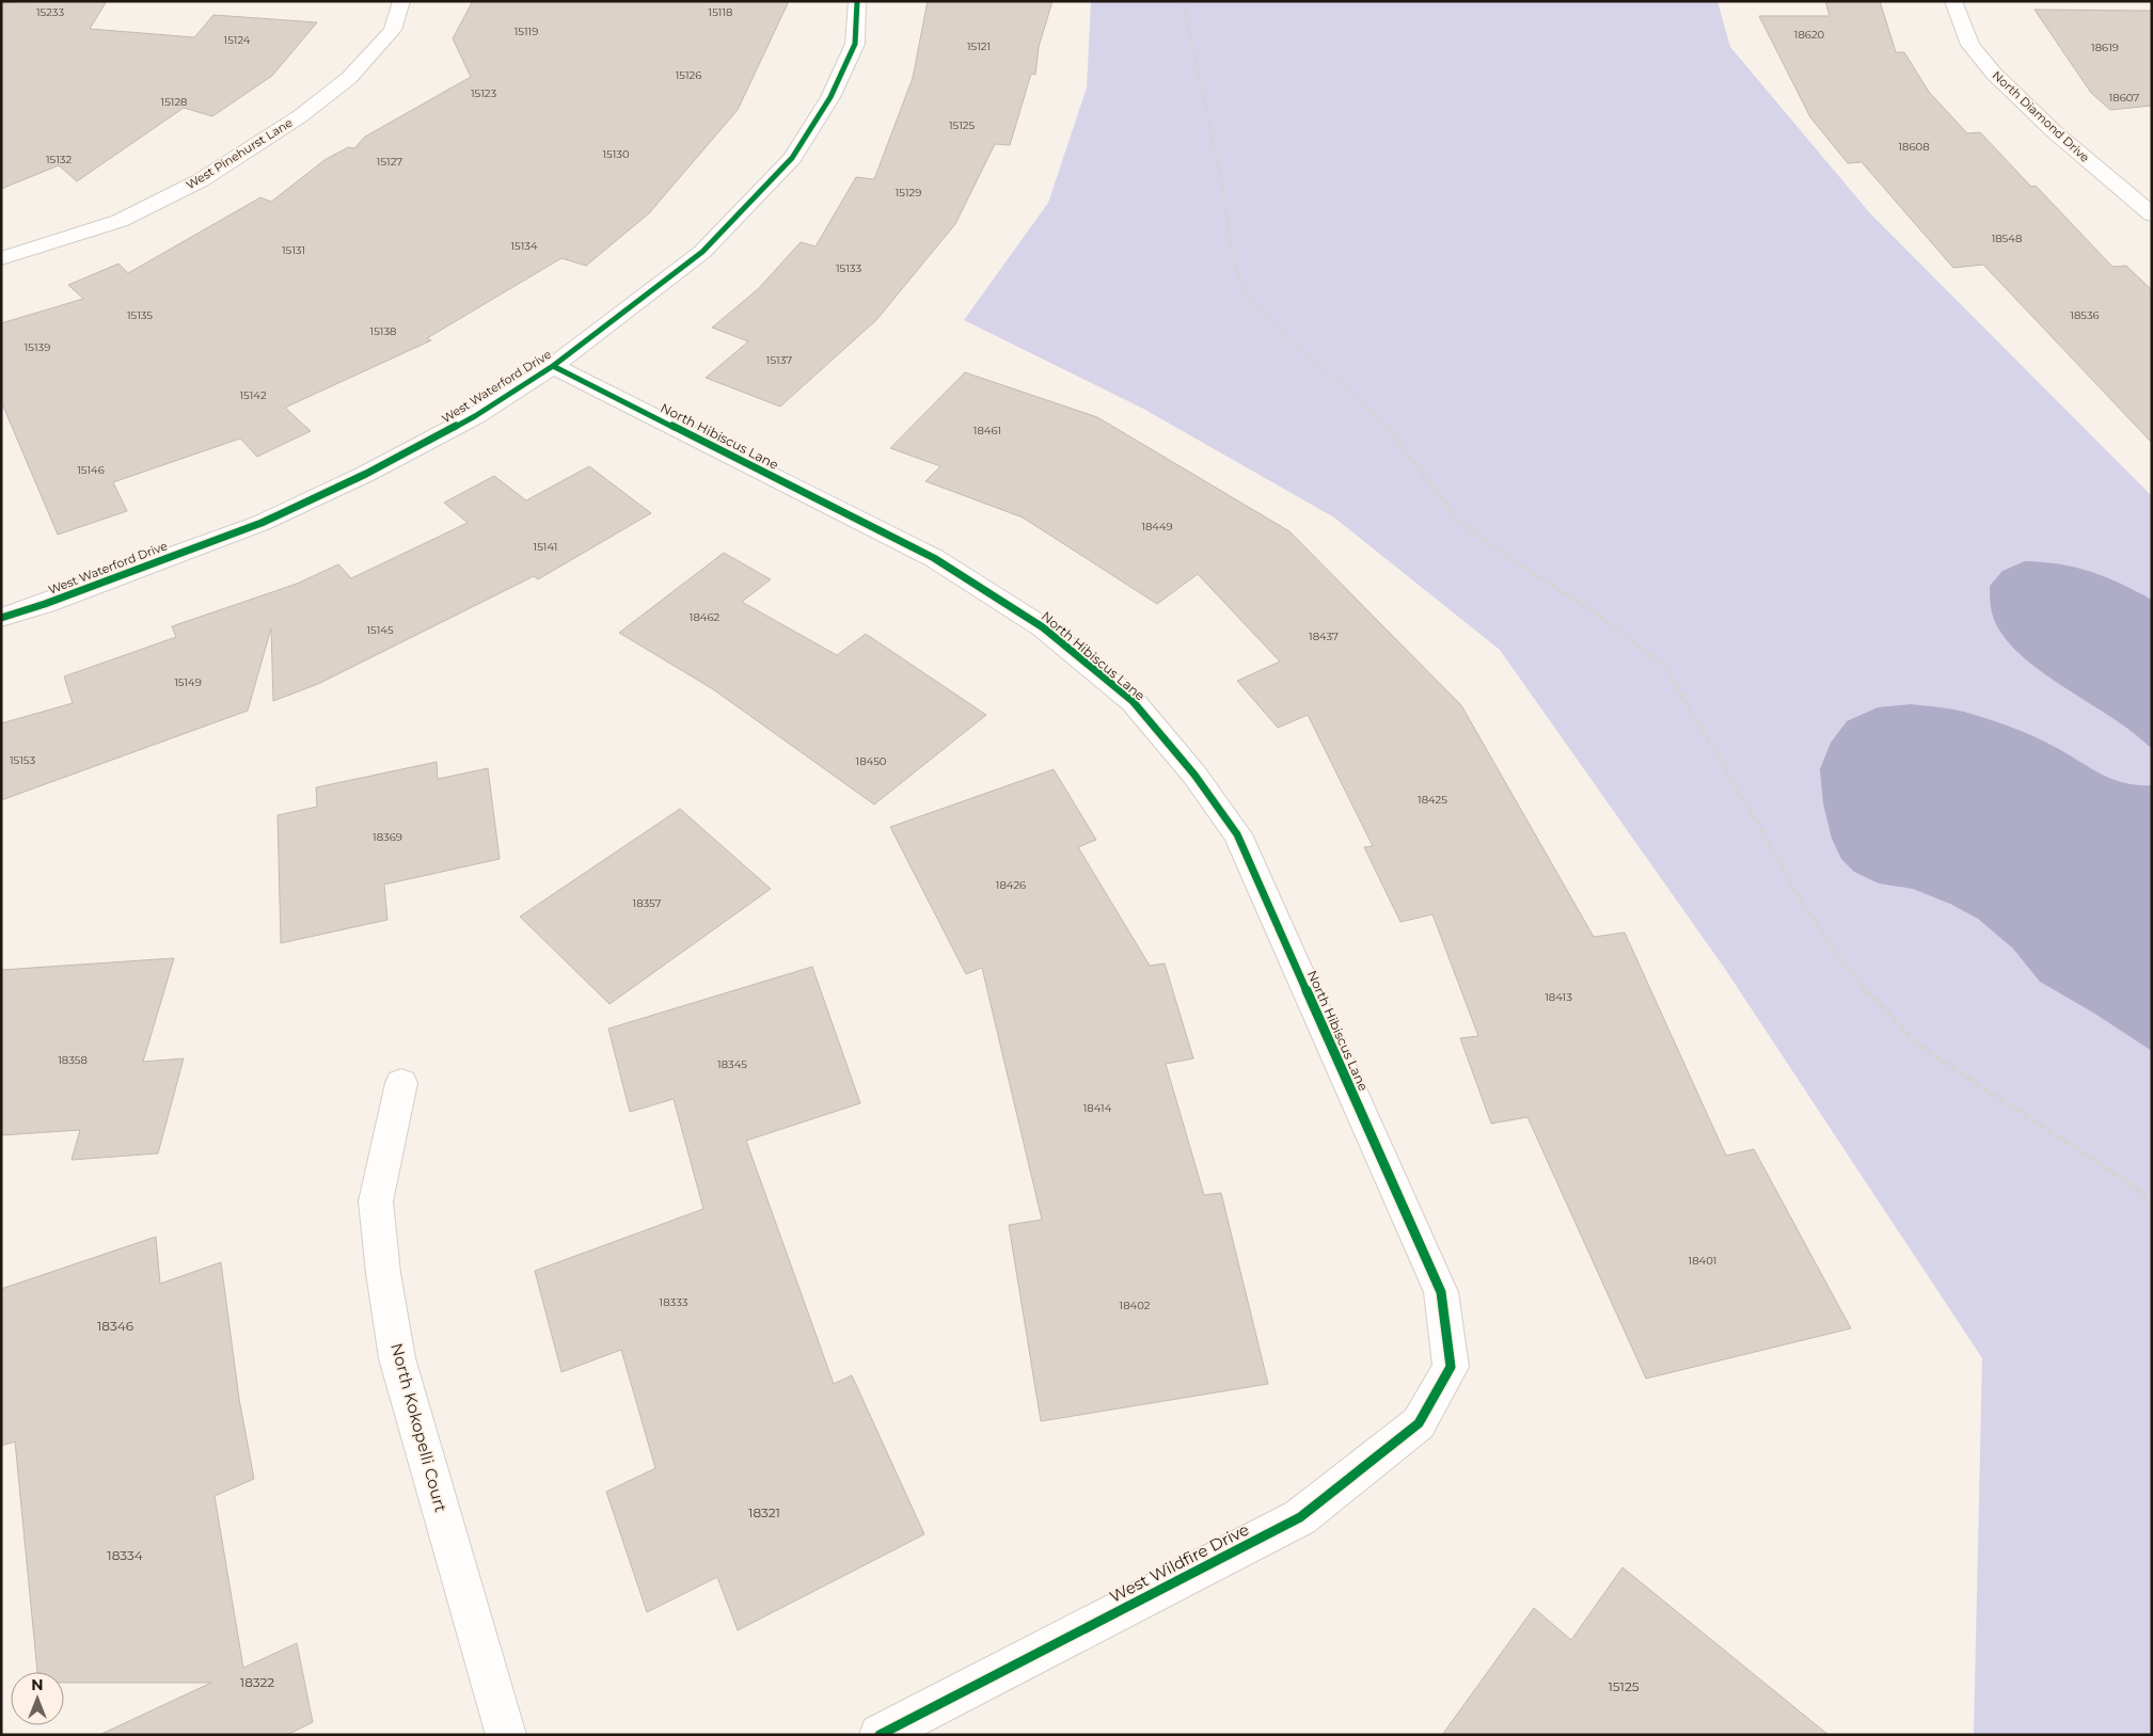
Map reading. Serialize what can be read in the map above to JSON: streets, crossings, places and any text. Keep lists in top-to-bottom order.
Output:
{
  "streets": {
    "street": [
      "North Diamond Drive",
      "West Pinehurst Lane",
      "West Waterford Drive",
      "North Hibiscus Lane",
      "North Kokopelli Court",
      "West Wildfire Drive"
    ]
  },
  "crossings": [
    ["West Waterford Drive", "North Hibiscus Lane"],
    ["North Hibiscus Lane", "West Wildfire Drive"]
  ],
  "house_numbers": [
    "15233",
    "15118",
    "15119",
    "18620",
    "15124",
    "15121",
    "18619",
    "15126",
    "15123",
    "18607",
    "15128",
    "15125",
    "18608",
    "15130",
    "15132",
    "15127",
    "15129",
    "18548",
    "15134",
    "15131",
    "15133",
    "15135",
    "18536",
    "15138",
    "15139",
    "15137",
    "15142",
    "18461",
    "15146",
    "18449",
    "15141",
    "18462",
    "15145",
    "18437",
    "15149",
    "15153",
    "18450",
    "18425",
    "18369",
    "18426",
    "18357",
    "18413",
    "18358",
    "18345",
    "18414",
    "18401",
    "18333",
    "18402",
    "18346",
    "18321",
    "18334",
    "18322",
    "15125"
  ],
  "north": "top"
}
